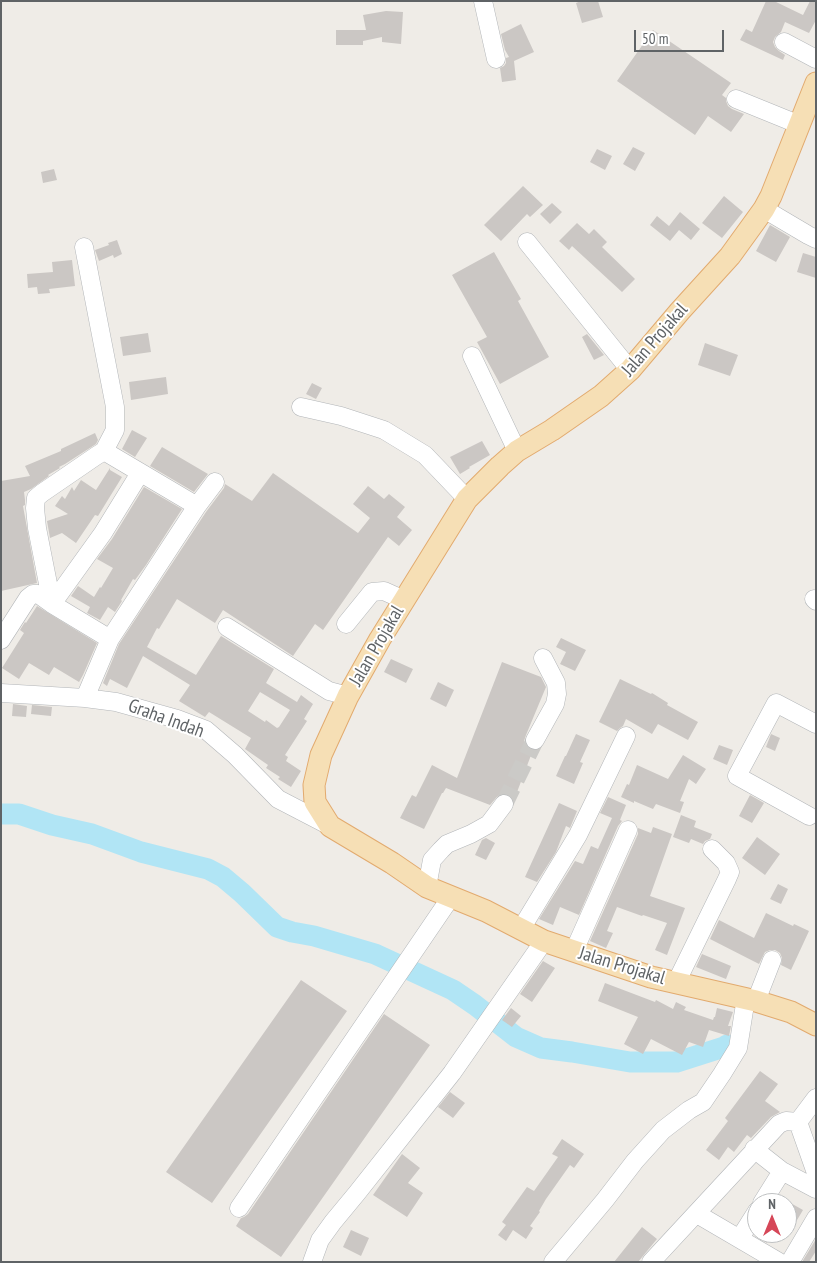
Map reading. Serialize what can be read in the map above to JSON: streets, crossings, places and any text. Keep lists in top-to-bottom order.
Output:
{
  "streets": {
    "main road": ["Jalan Projakal"],
    "street": ["Graha Indah"]
  },
  "crossings": [
    ["Jalan Projakal", "Graha Indah"]
  ],
  "scale_bar": "50 m",
  "north": "top"
}
